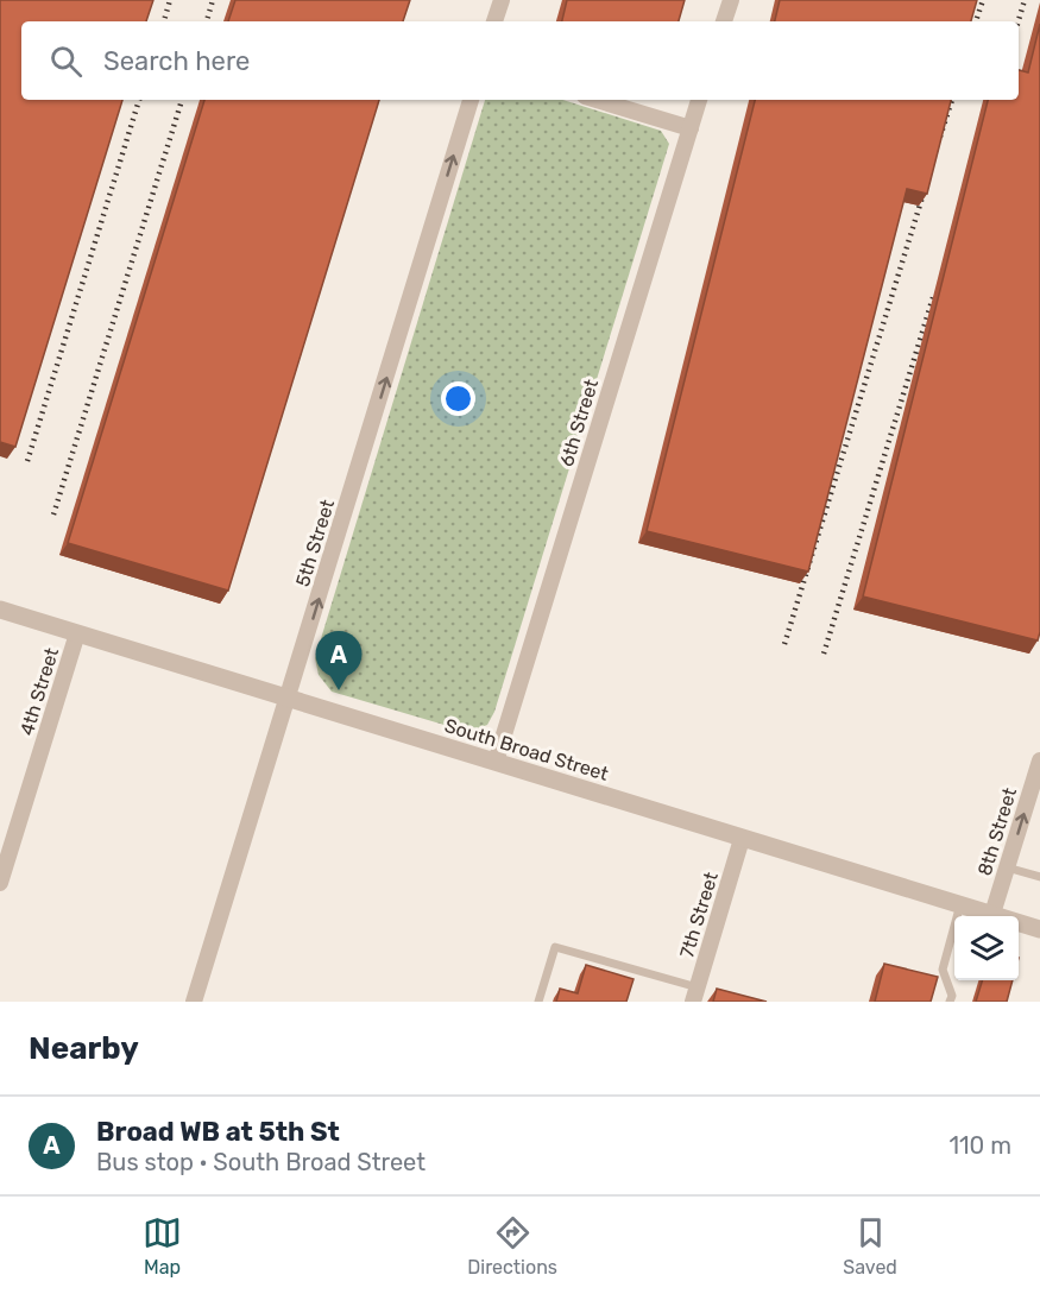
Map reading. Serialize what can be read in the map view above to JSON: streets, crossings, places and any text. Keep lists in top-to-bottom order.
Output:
{
  "streets": {
    "street": [
      "6th Street",
      "5th Street",
      "4th Street",
      "South Broad Street",
      "8th Street",
      "7th Street"
    ]
  },
  "crossings": [
    ["6th Street", "South Broad Street"],
    ["5th Street", "South Broad Street"],
    ["4th Street", "South Broad Street"],
    ["South Broad Street", "8th Street"],
    ["South Broad Street", "7th Street"]
  ],
  "one_way": ["5th Street", "8th Street"],
  "page": {
    "search": "Search here",
    "pins": "A",
    "heading": "Nearby",
    "list": [
      {
        "mark": "A",
        "name": "Broad WB at 5th St",
        "note": "Bus stop · South Broad Street",
        "value": "110 m"
      }
    ],
    "nav": ["Map", "Directions", "Saved"]
  }
}
